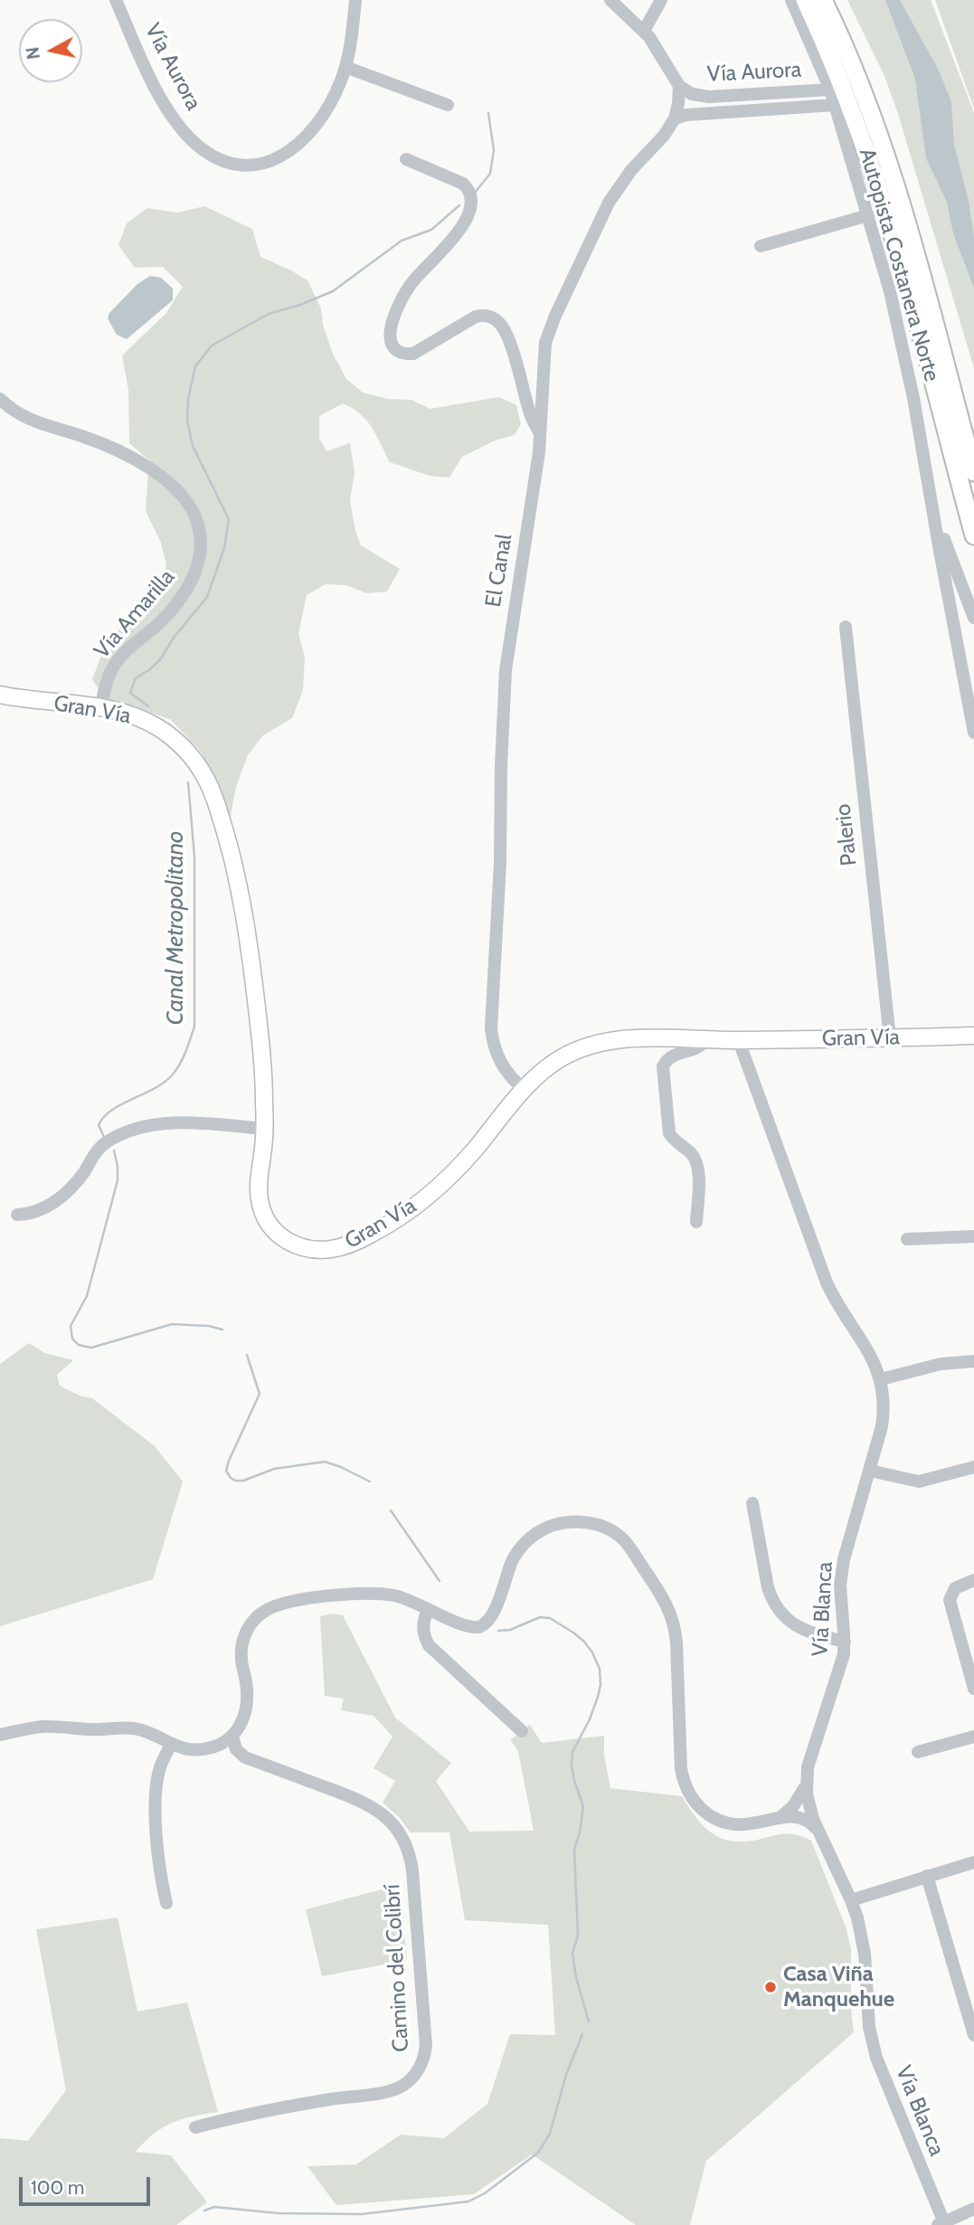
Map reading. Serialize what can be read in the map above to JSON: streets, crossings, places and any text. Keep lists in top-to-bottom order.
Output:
{
  "streets": {
    "highway": ["Autopista Costanera Norte"],
    "main road": ["Gran Vía"],
    "street": [
      "Vía Aurora",
      "El Canal",
      "Vía Amarilla",
      "Palerio",
      "Vía Blanca",
      "Camino del Colibrí"
    ]
  },
  "crossings": [
    ["Vía Aurora", "El Canal"],
    ["El Canal", "Gran Vía"],
    ["Vía Amarilla", "Gran Vía"],
    ["Gran Vía", "Palerio"],
    ["Gran Vía", "Vía Blanca"]
  ],
  "water": ["Canal Metropolitano"],
  "places": ["Casa Viña Manquehue"],
  "scale_bar": "100 m",
  "north": "left"
}
